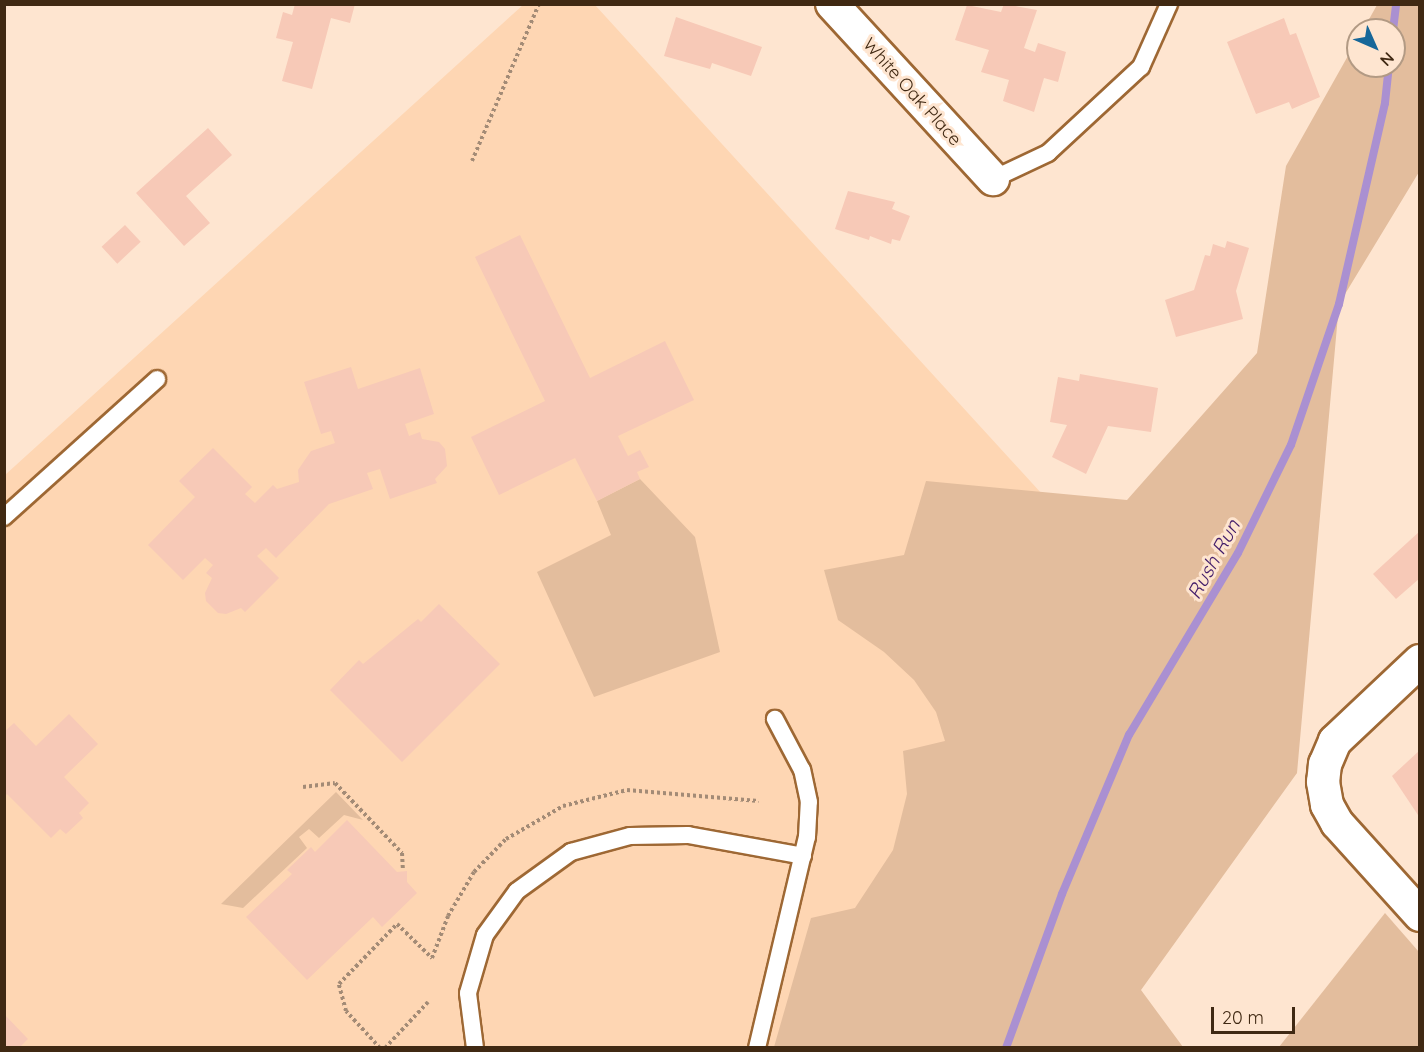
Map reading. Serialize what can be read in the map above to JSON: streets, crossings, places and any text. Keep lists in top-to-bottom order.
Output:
{
  "streets": {
    "street": ["White Oak Place"]
  },
  "water": ["Rush Run"],
  "scale_bar": "20 m",
  "north": "bottom right"
}
